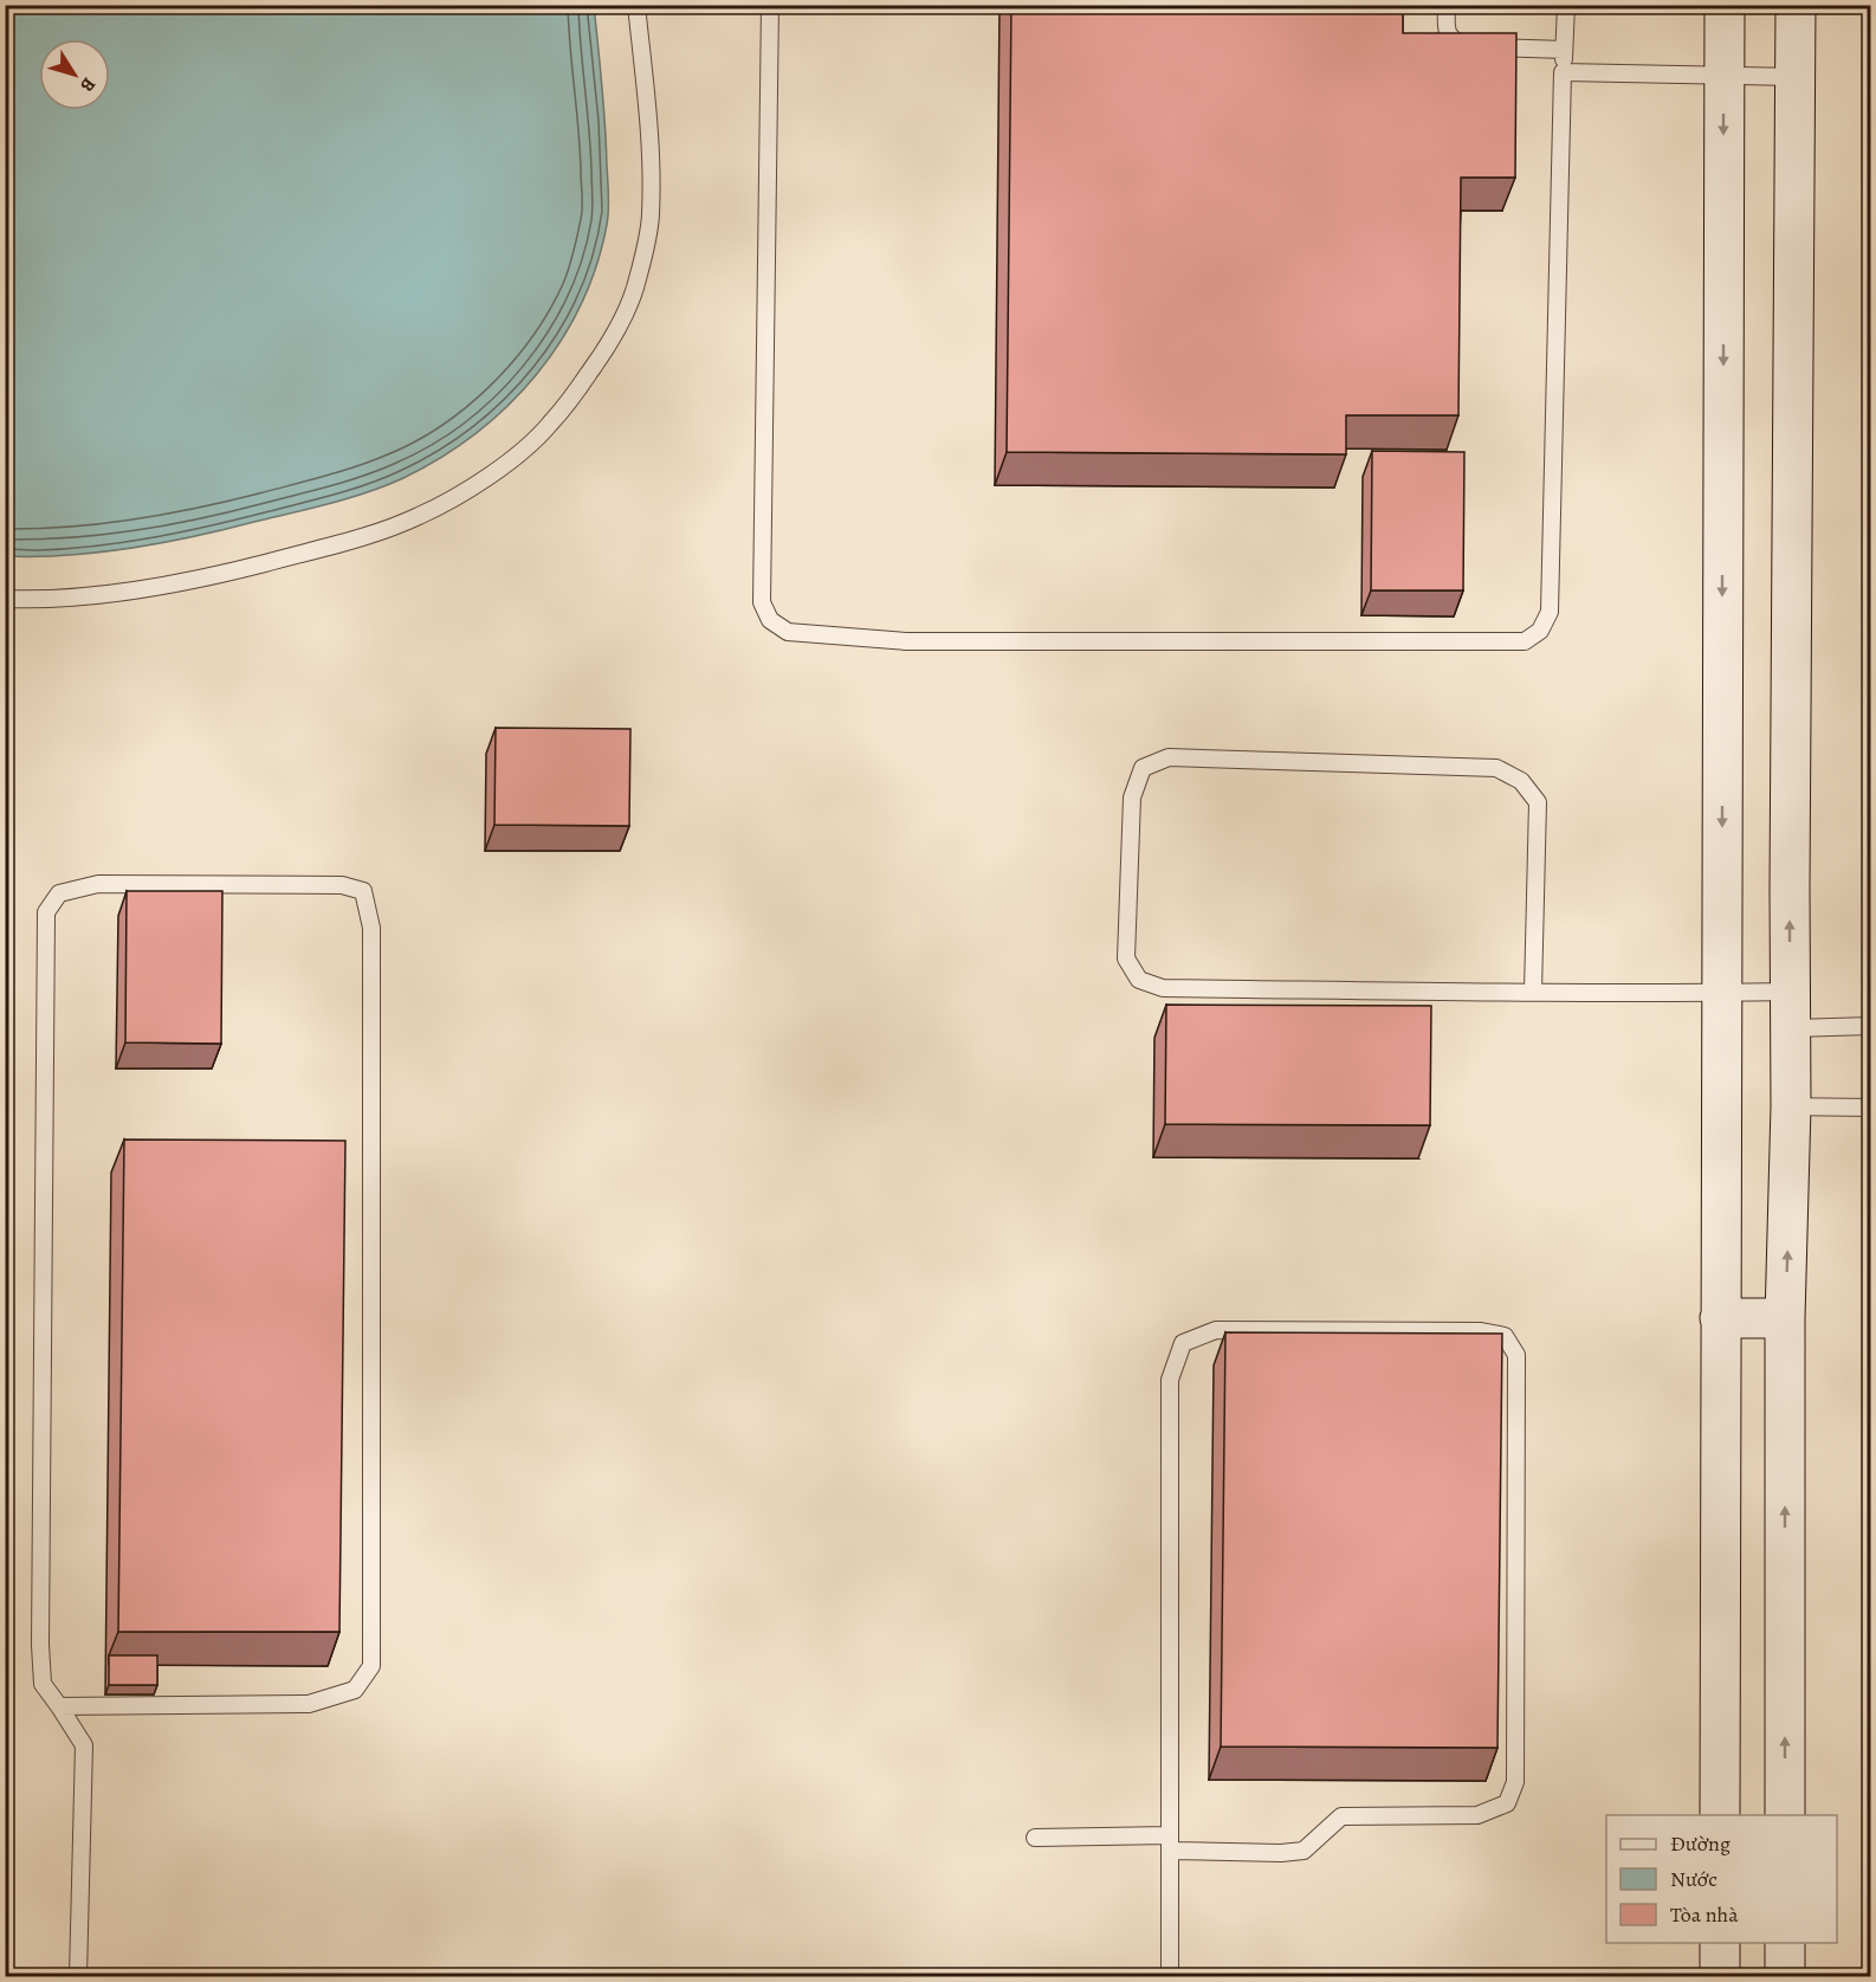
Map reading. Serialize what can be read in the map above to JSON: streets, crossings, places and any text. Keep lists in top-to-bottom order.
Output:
{
  "legend": ["Đường", "Nước", "Tòa nhà"],
  "north": "bottom right"
}
